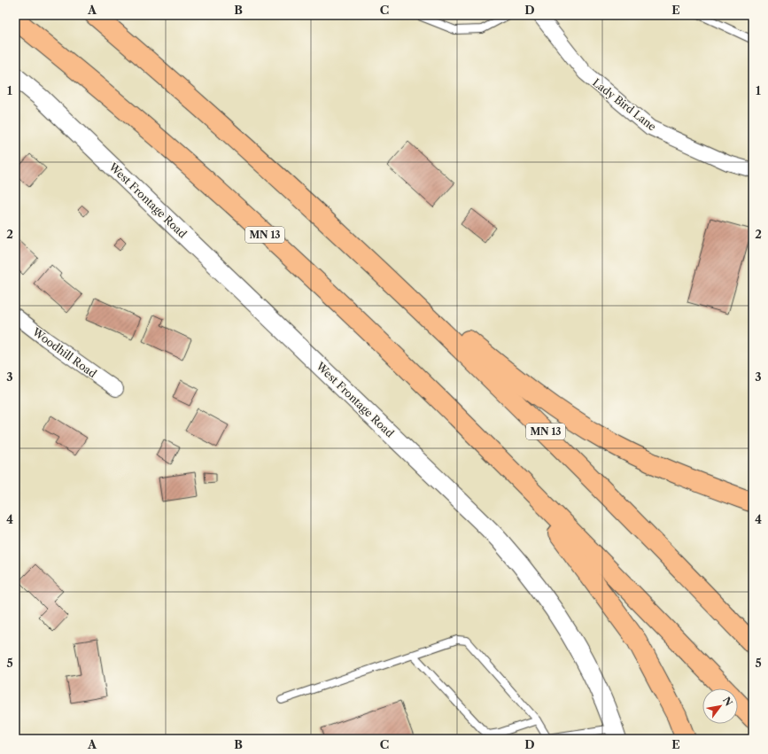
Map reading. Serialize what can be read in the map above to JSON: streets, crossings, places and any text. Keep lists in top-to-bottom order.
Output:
{
  "streets": {
    "highway": ["MN 13"],
    "street": ["Lady Bird Lane", "West Frontage Road", "Woodhill Road"]
  },
  "north": "top right",
  "grid": {
    "columns": [
      "A",
      "B",
      "C",
      "D",
      "E"
    ],
    "rows": [
      "1",
      "2",
      "3",
      "4",
      "5"
    ]
  }
}
